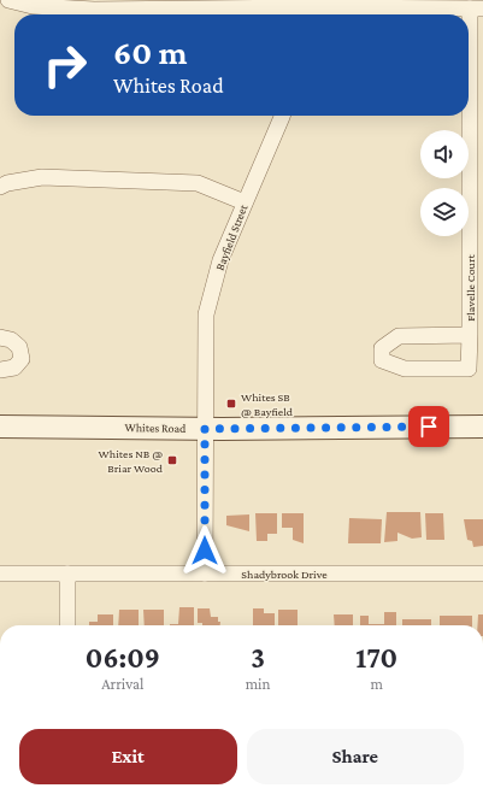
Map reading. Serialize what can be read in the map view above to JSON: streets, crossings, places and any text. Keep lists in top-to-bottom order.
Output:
{
  "streets": {
    "main road": ["Whites Road"],
    "street": ["Bayfield Street", "Flavelle Court", "Shadybrook Drive"]
  },
  "crossings": [
    ["Bayfield Street", "Whites Road"],
    ["Bayfield Street", "Shadybrook Drive"]
  ],
  "places": {
    "transit": ["Whites SB @ Bayfield", "Whites NB @ Briar Wood"]
  },
  "page": {
    "turn": ["60 m", "Whites Road"],
    "eta": [
      "06:09",
      "Arrival",
      "3",
      "min",
      "170",
      "m"
    ],
    "buttons": ["Exit", "Share"]
  }
}
